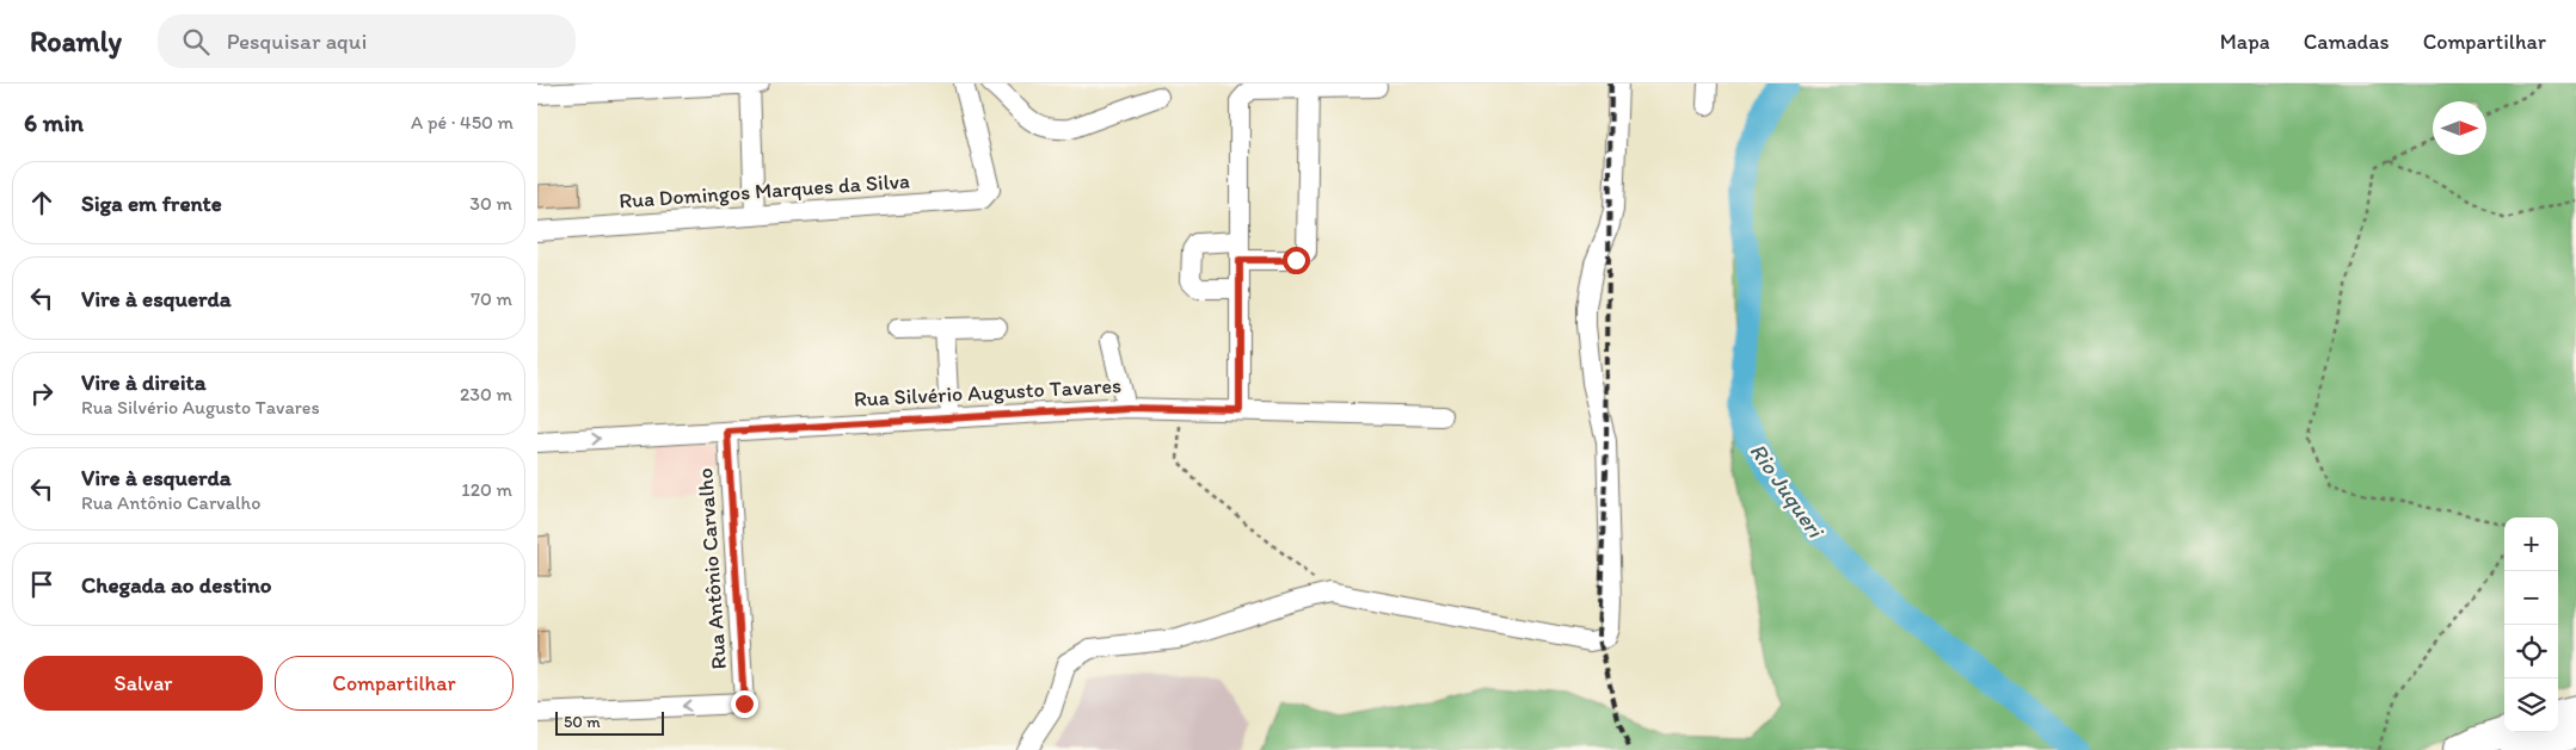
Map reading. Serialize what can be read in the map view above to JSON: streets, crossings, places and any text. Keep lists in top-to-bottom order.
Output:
{
  "streets": {
    "street": ["Rua Domingos Marques da Silva", "Rua Silvério Augusto Tavares", "Rua Antônio Carvalho"]
  },
  "crossings": [
    ["Rua Silvério Augusto Tavares", "Rua Antônio Carvalho"]
  ],
  "water": ["Rio Juqueri"],
  "scale_bar": "50 m",
  "north": "right",
  "page": {
    "header": "Roamly",
    "search": "Pesquisar aqui",
    "nav": ["Mapa", "Camadas", "Compartilhar"],
    "heading": ["6 min", "A pé · 450 m"],
    "list": [
      ["Siga em frente", "30 m"],
      ["Vire à esquerda", "70 m"],
      ["Vire à direita", "Rua Silvério Augusto Tavares", "230 m"],
      ["Vire à esquerda", "Rua Antônio Carvalho", "120 m"],
      "Chegada ao destino"
    ],
    "map_buttons": ["+", "−"],
    "buttons": ["Salvar", "Compartilhar"],
    "scale": "50 m"
  }
}
